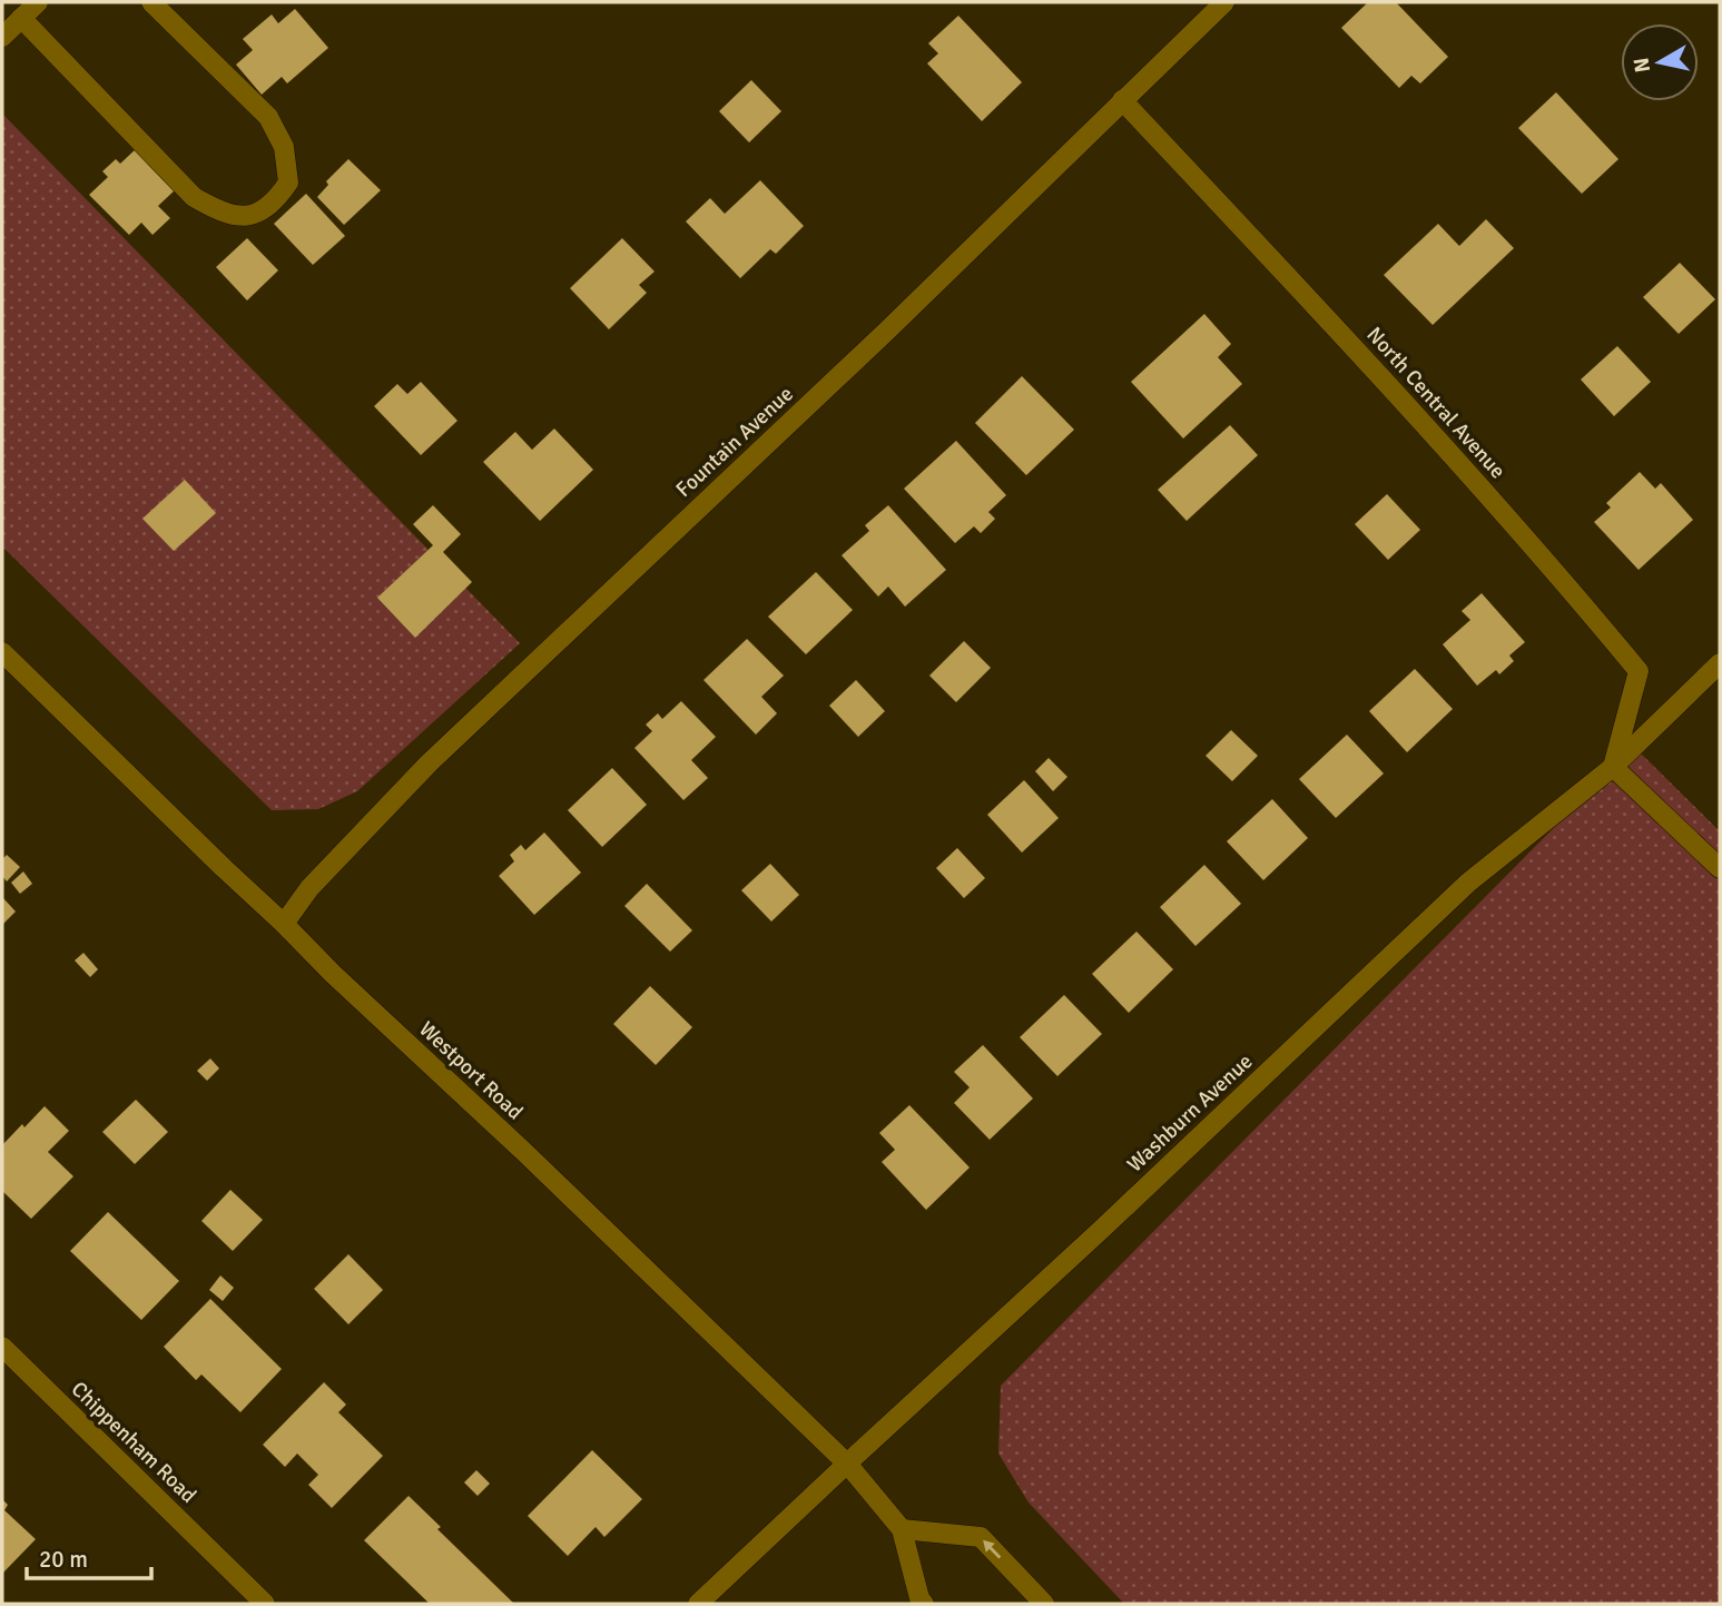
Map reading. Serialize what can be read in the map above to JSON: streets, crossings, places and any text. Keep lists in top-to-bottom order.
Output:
{
  "streets": {
    "street": [
      "North Central Avenue",
      "Fountain Avenue",
      "Westport Road",
      "Washburn Avenue",
      "Chippenham Road"
    ]
  },
  "crossings": [
    ["North Central Avenue", "Fountain Avenue"],
    ["North Central Avenue", "Washburn Avenue"],
    ["Fountain Avenue", "Westport Road"],
    ["Westport Road", "Washburn Avenue"]
  ],
  "scale_bar": "20 m",
  "north": "left"
}
